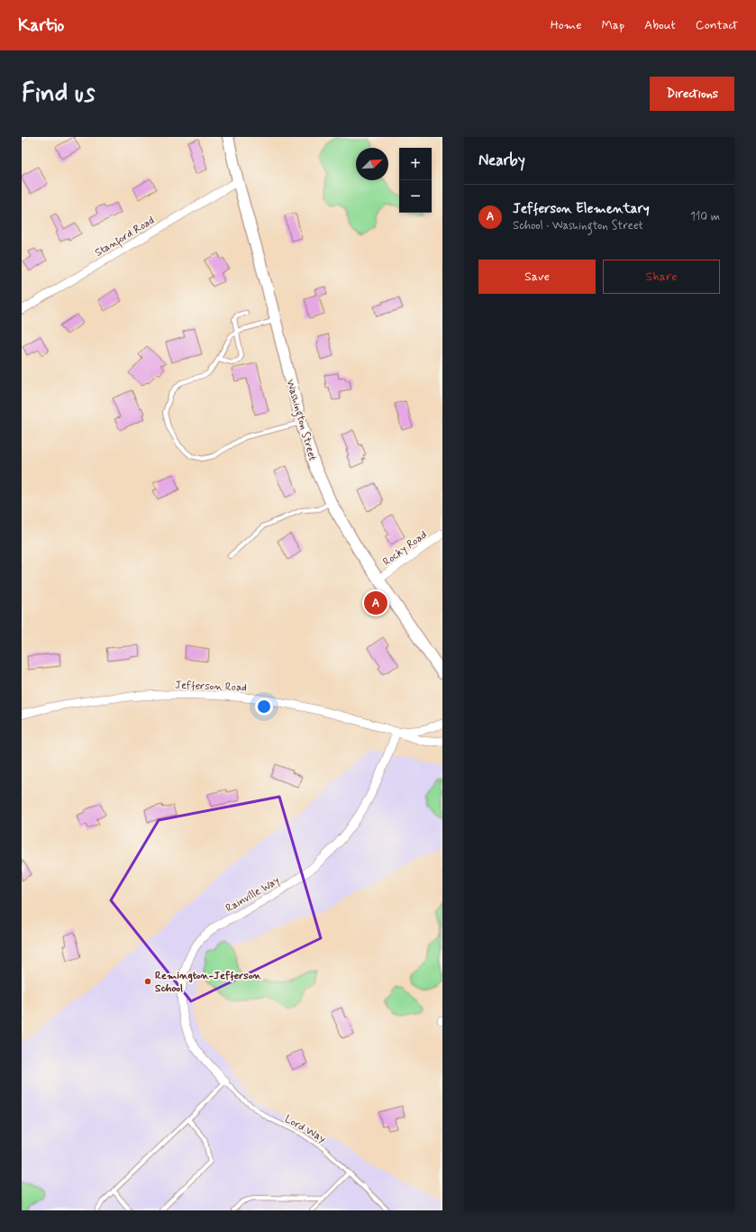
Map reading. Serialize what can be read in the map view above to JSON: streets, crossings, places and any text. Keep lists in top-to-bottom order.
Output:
{
  "streets": {
    "main road": ["Washington Street"],
    "street": [
      "Stanford Road",
      "Rocky Road",
      "Jefferson Road",
      "Rainville Way"
    ],
    "lane": ["Lord Way"]
  },
  "crossings": [
    ["Stanford Road", "Washington Street"],
    ["Washington Street", "Rocky Road"],
    ["Jefferson Road", "Rainville Way"],
    ["Rainville Way", "Lord Way"]
  ],
  "places": ["Remington-Jefferson School"],
  "north": "top right",
  "page": {
    "header": "Kartio",
    "nav": [
      "Home",
      "Map",
      "About",
      "Contact"
    ],
    "buttons": [
      "Directions",
      ["Save", "Share"]
    ],
    "title": "Find us",
    "heading": "Nearby",
    "map_buttons": ["+", "−"],
    "list": [
      {
        "mark": "A",
        "name": "Jefferson Elementary",
        "note": "School · Washington Street",
        "value": "110 m"
      }
    ],
    "pins": "A"
  }
}
